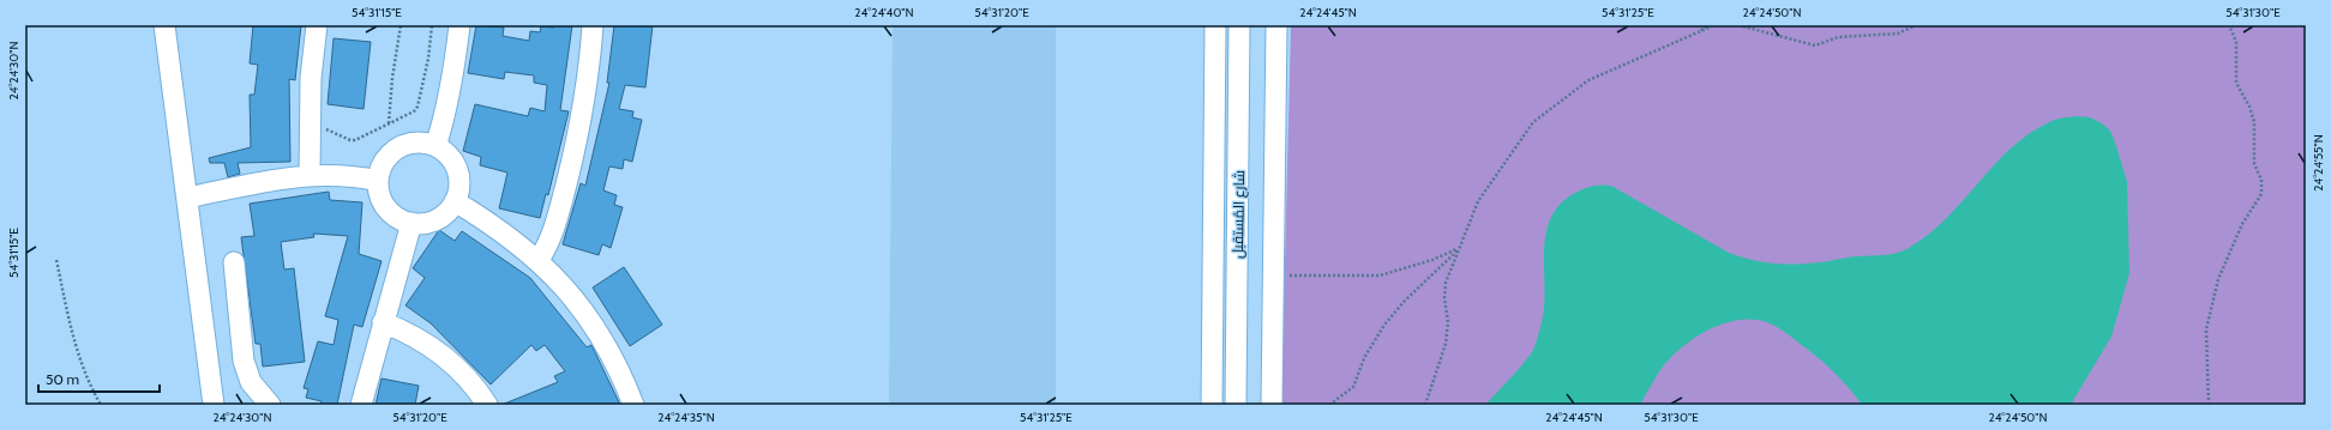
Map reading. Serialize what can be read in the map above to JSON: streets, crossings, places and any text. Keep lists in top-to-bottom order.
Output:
{
  "streets": {
    "street": ["شارع المُستقبل"]
  },
  "scale_bar": "50 m",
  "coordinates": [
    "54°31'15\"E",
    "24°24'40\"N",
    "54°31'20\"E",
    "24°24'45\"N",
    "54°31'25\"E",
    "24°24'50\"N",
    "54°31'30\"E",
    "24°24'30\"N",
    "24°24'55\"N",
    "24°24'35\"N"
  ]
}
